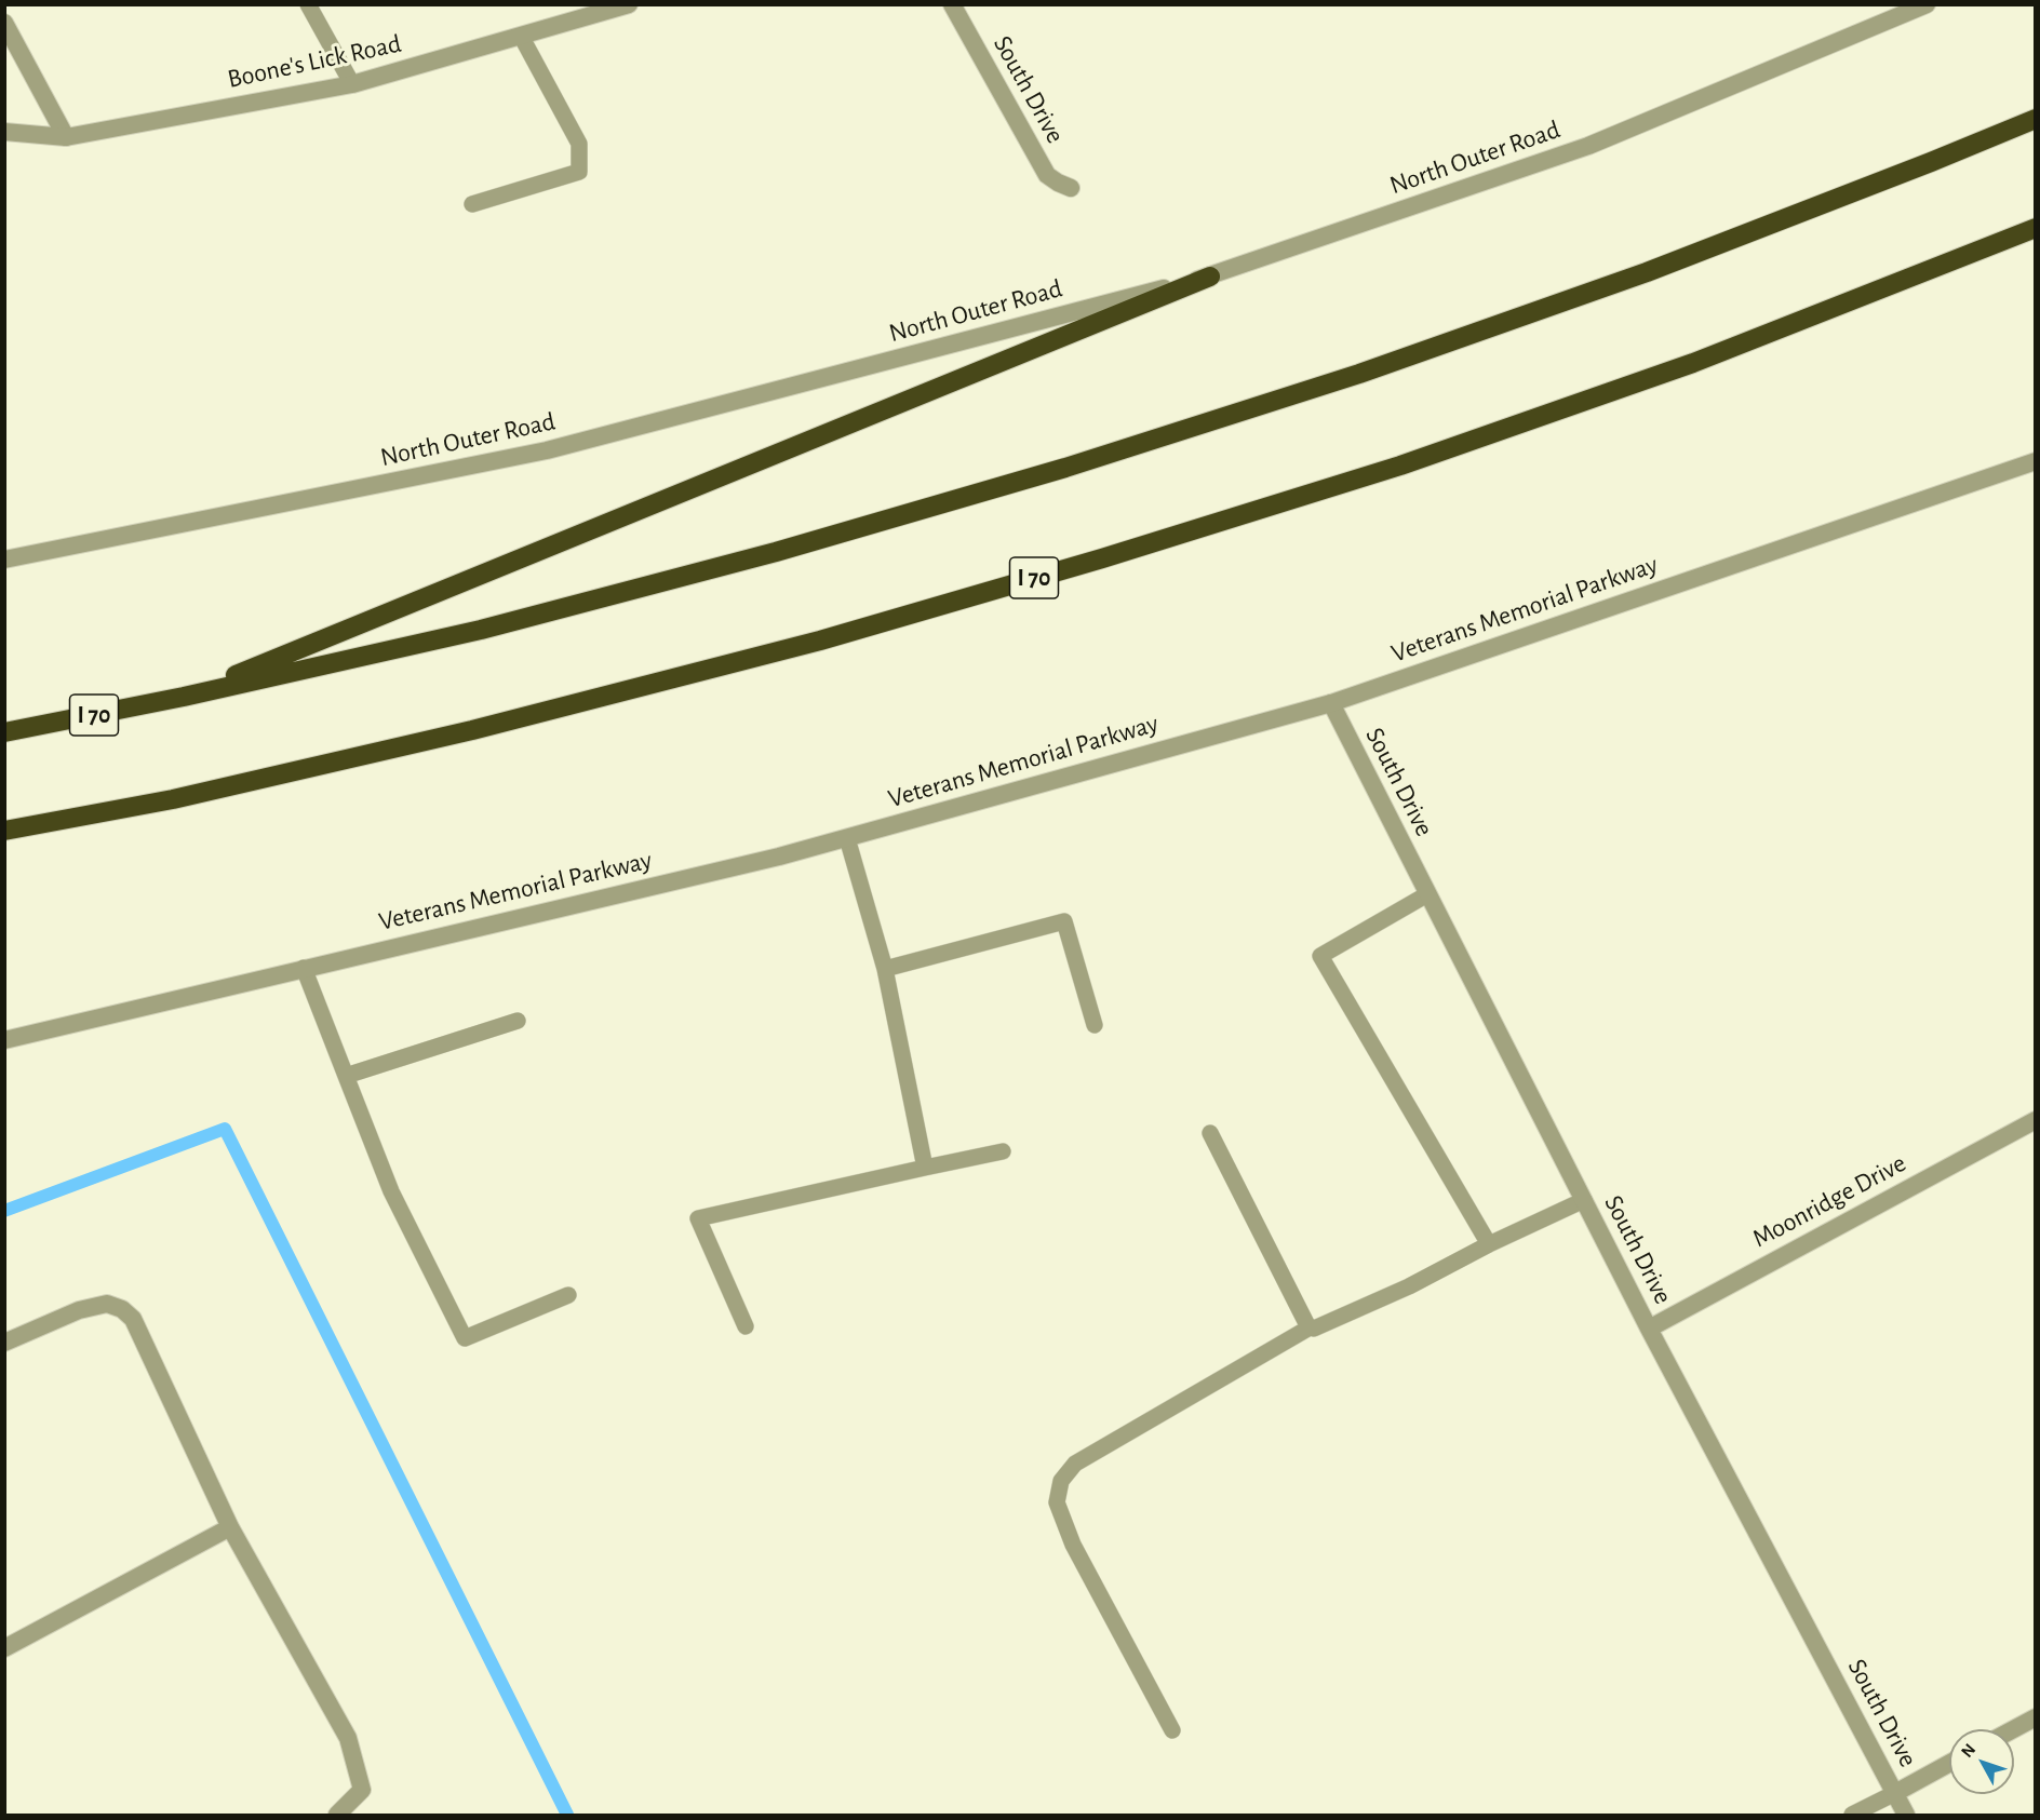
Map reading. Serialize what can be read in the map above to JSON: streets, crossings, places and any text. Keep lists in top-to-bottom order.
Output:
{
  "streets": {
    "highway": ["I 70"],
    "street": [
      "Boone's Lick Road",
      "South Drive",
      "North Outer Road",
      "Veterans Memorial Parkway",
      "Moonridge Drive"
    ]
  },
  "crossings": [
    ["South Drive", "Veterans Memorial Parkway"],
    ["South Drive", "Moonridge Drive"]
  ],
  "north": "top left"
}
